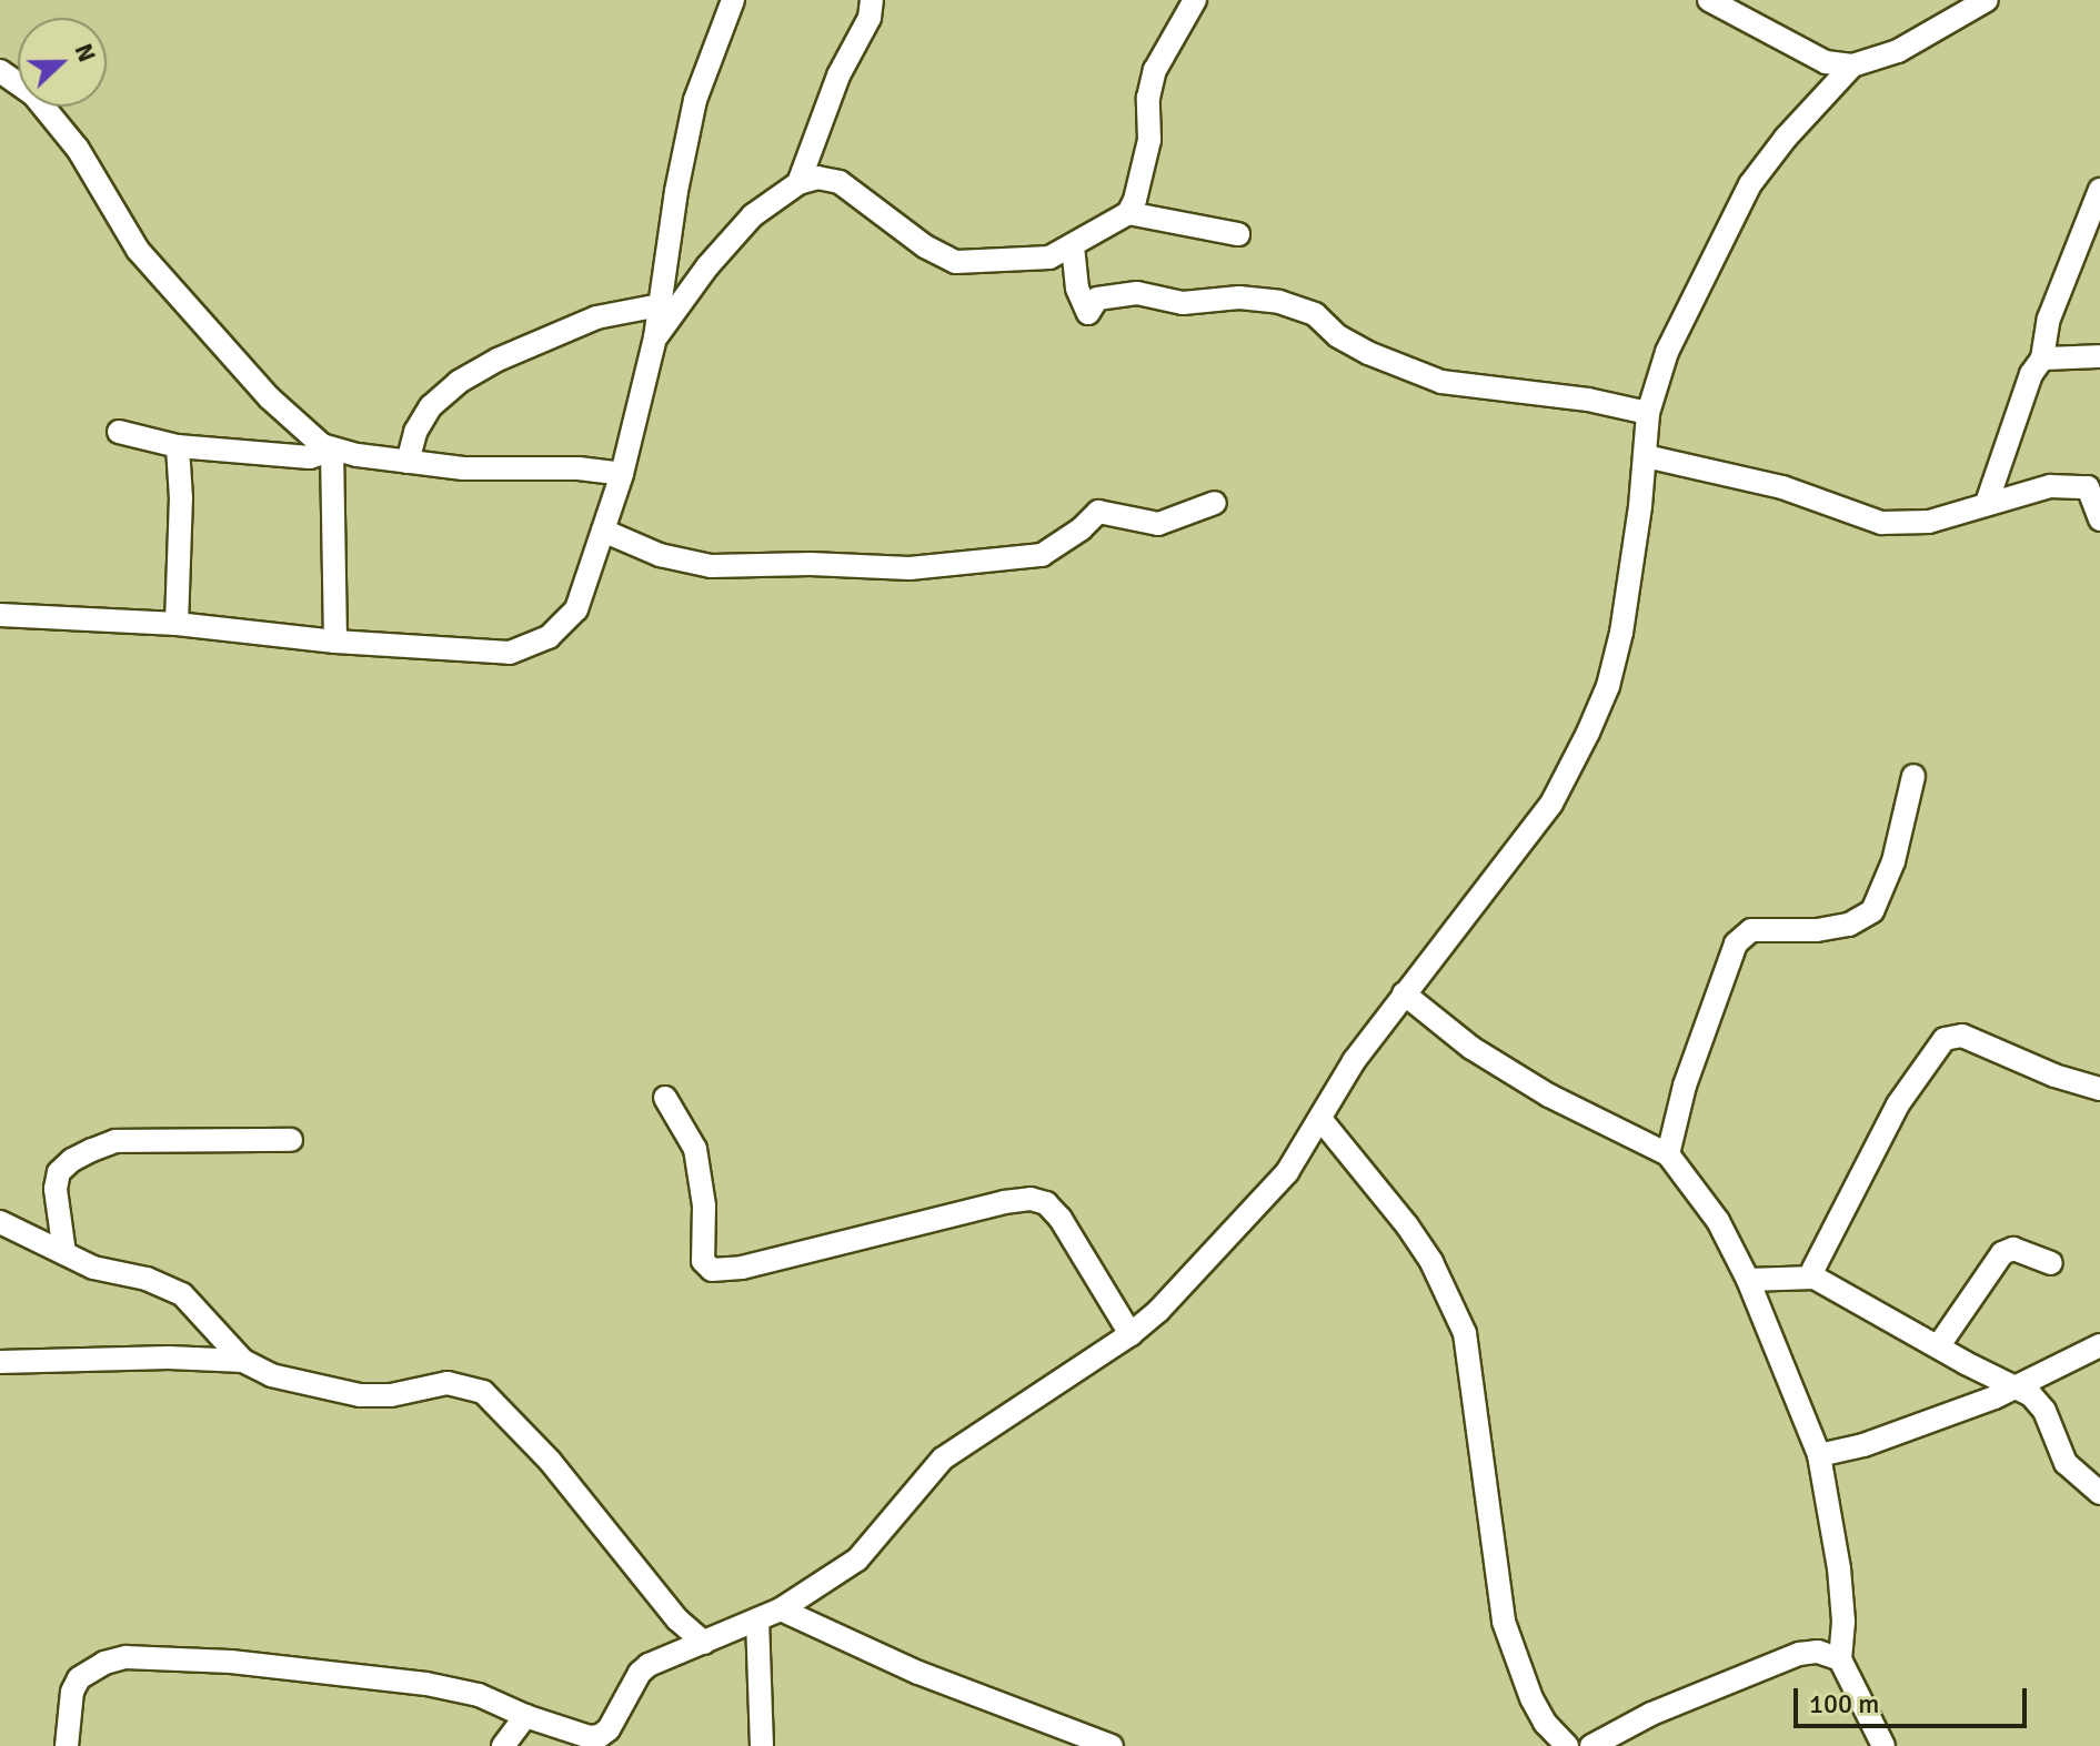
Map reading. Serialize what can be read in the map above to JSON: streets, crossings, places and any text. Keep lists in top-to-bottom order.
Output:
{
  "scale_bar": "100 m",
  "north": "right"
}
